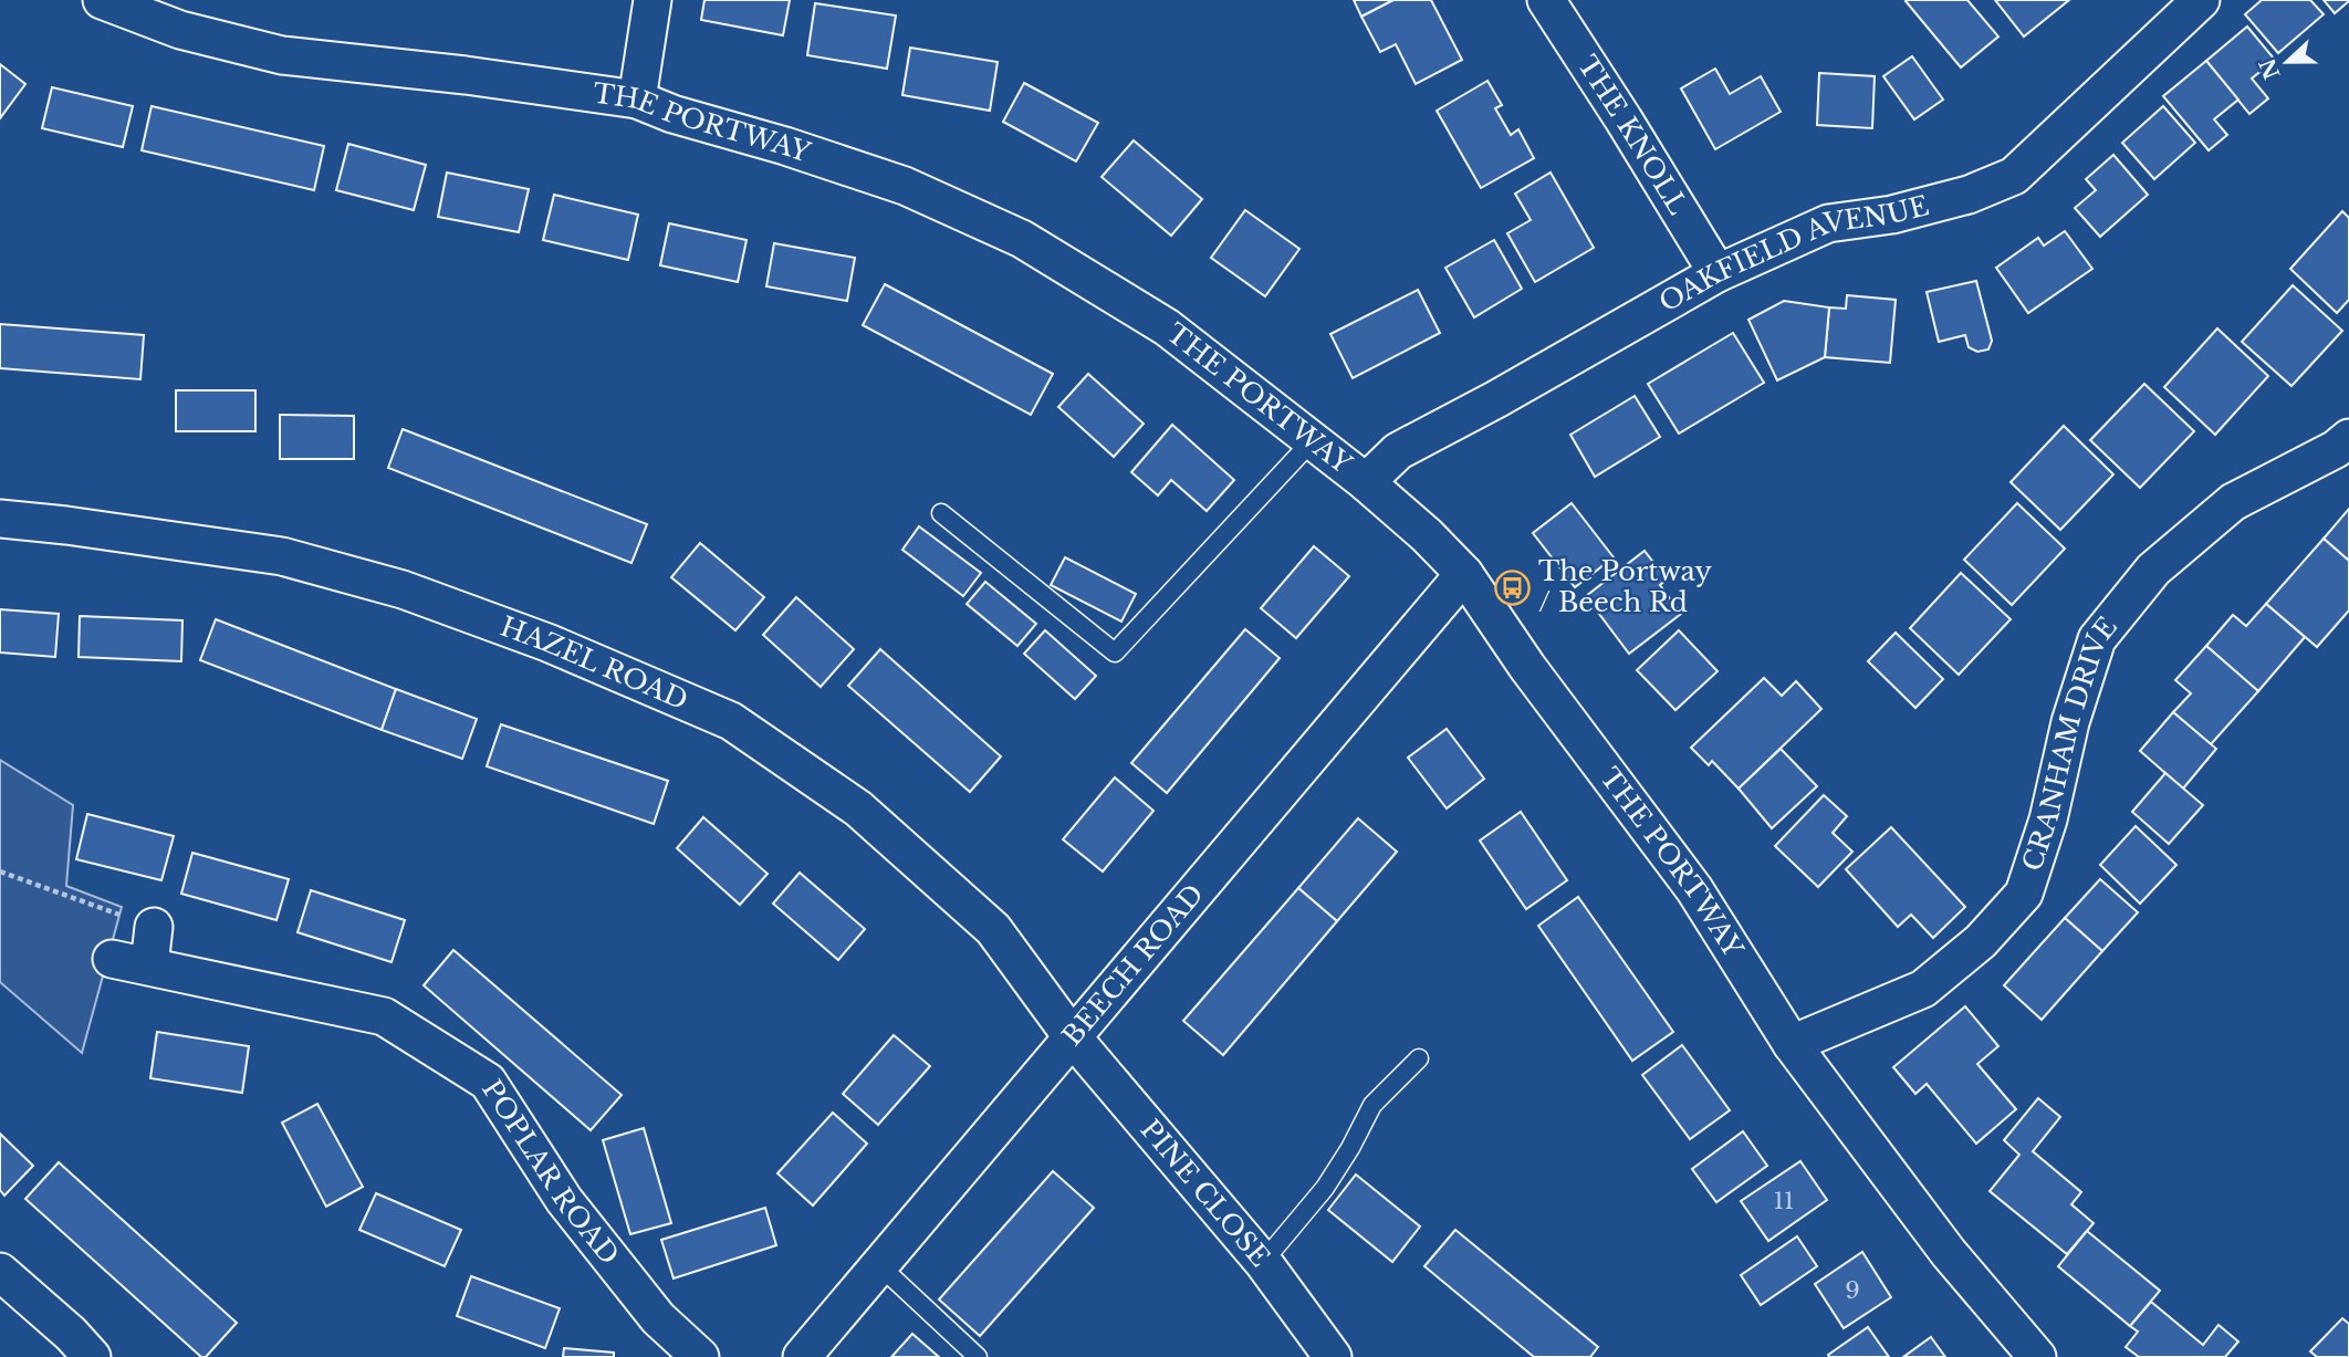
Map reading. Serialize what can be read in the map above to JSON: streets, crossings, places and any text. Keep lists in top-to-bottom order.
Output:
{
  "streets": {
    "street": [
      "THE PORTWAY",
      "THE KNOLL",
      "OAKFIELD AVENUE",
      "HAZEL ROAD",
      "CRANHAM DRIVE",
      "BEECH ROAD",
      "POPLAR ROAD",
      "PINE CLOSE"
    ]
  },
  "crossings": [
    ["THE PORTWAY", "OAKFIELD AVENUE"],
    ["THE PORTWAY", "CRANHAM DRIVE"],
    ["THE PORTWAY", "BEECH ROAD"],
    ["THE KNOLL", "OAKFIELD AVENUE"],
    ["HAZEL ROAD", "BEECH ROAD"],
    ["HAZEL ROAD", "PINE CLOSE"],
    ["BEECH ROAD", "PINE CLOSE"]
  ],
  "places": {
    "bus stop": ["The Portway / Beech Rd"]
  },
  "house_numbers": ["11", "9"],
  "north": "left"
}
